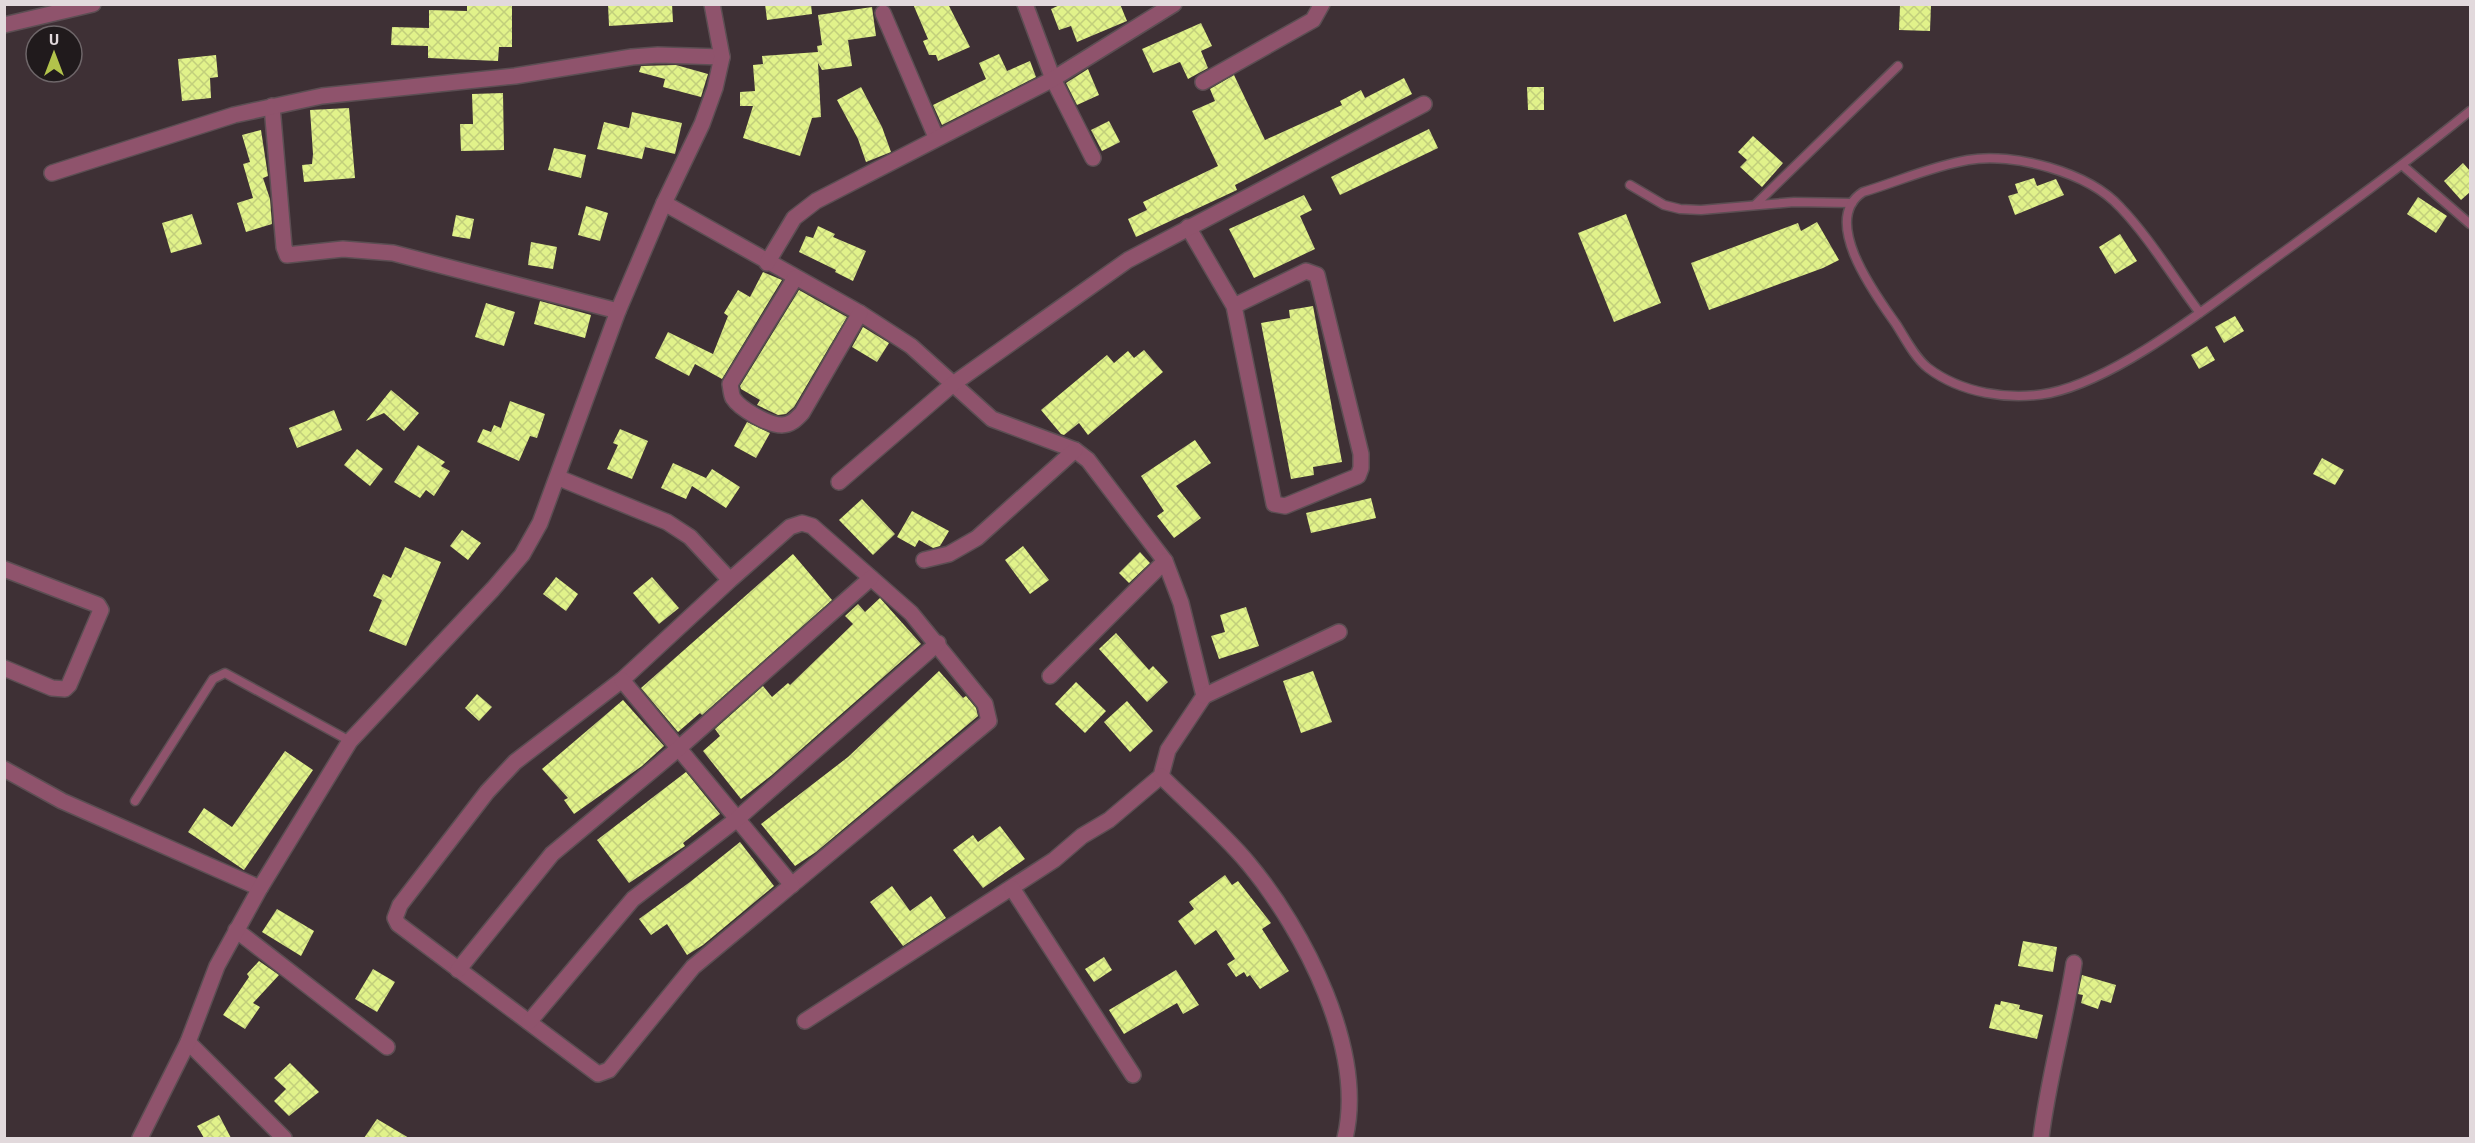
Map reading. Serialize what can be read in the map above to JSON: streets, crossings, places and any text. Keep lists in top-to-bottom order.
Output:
{
  "north": "top"
}
